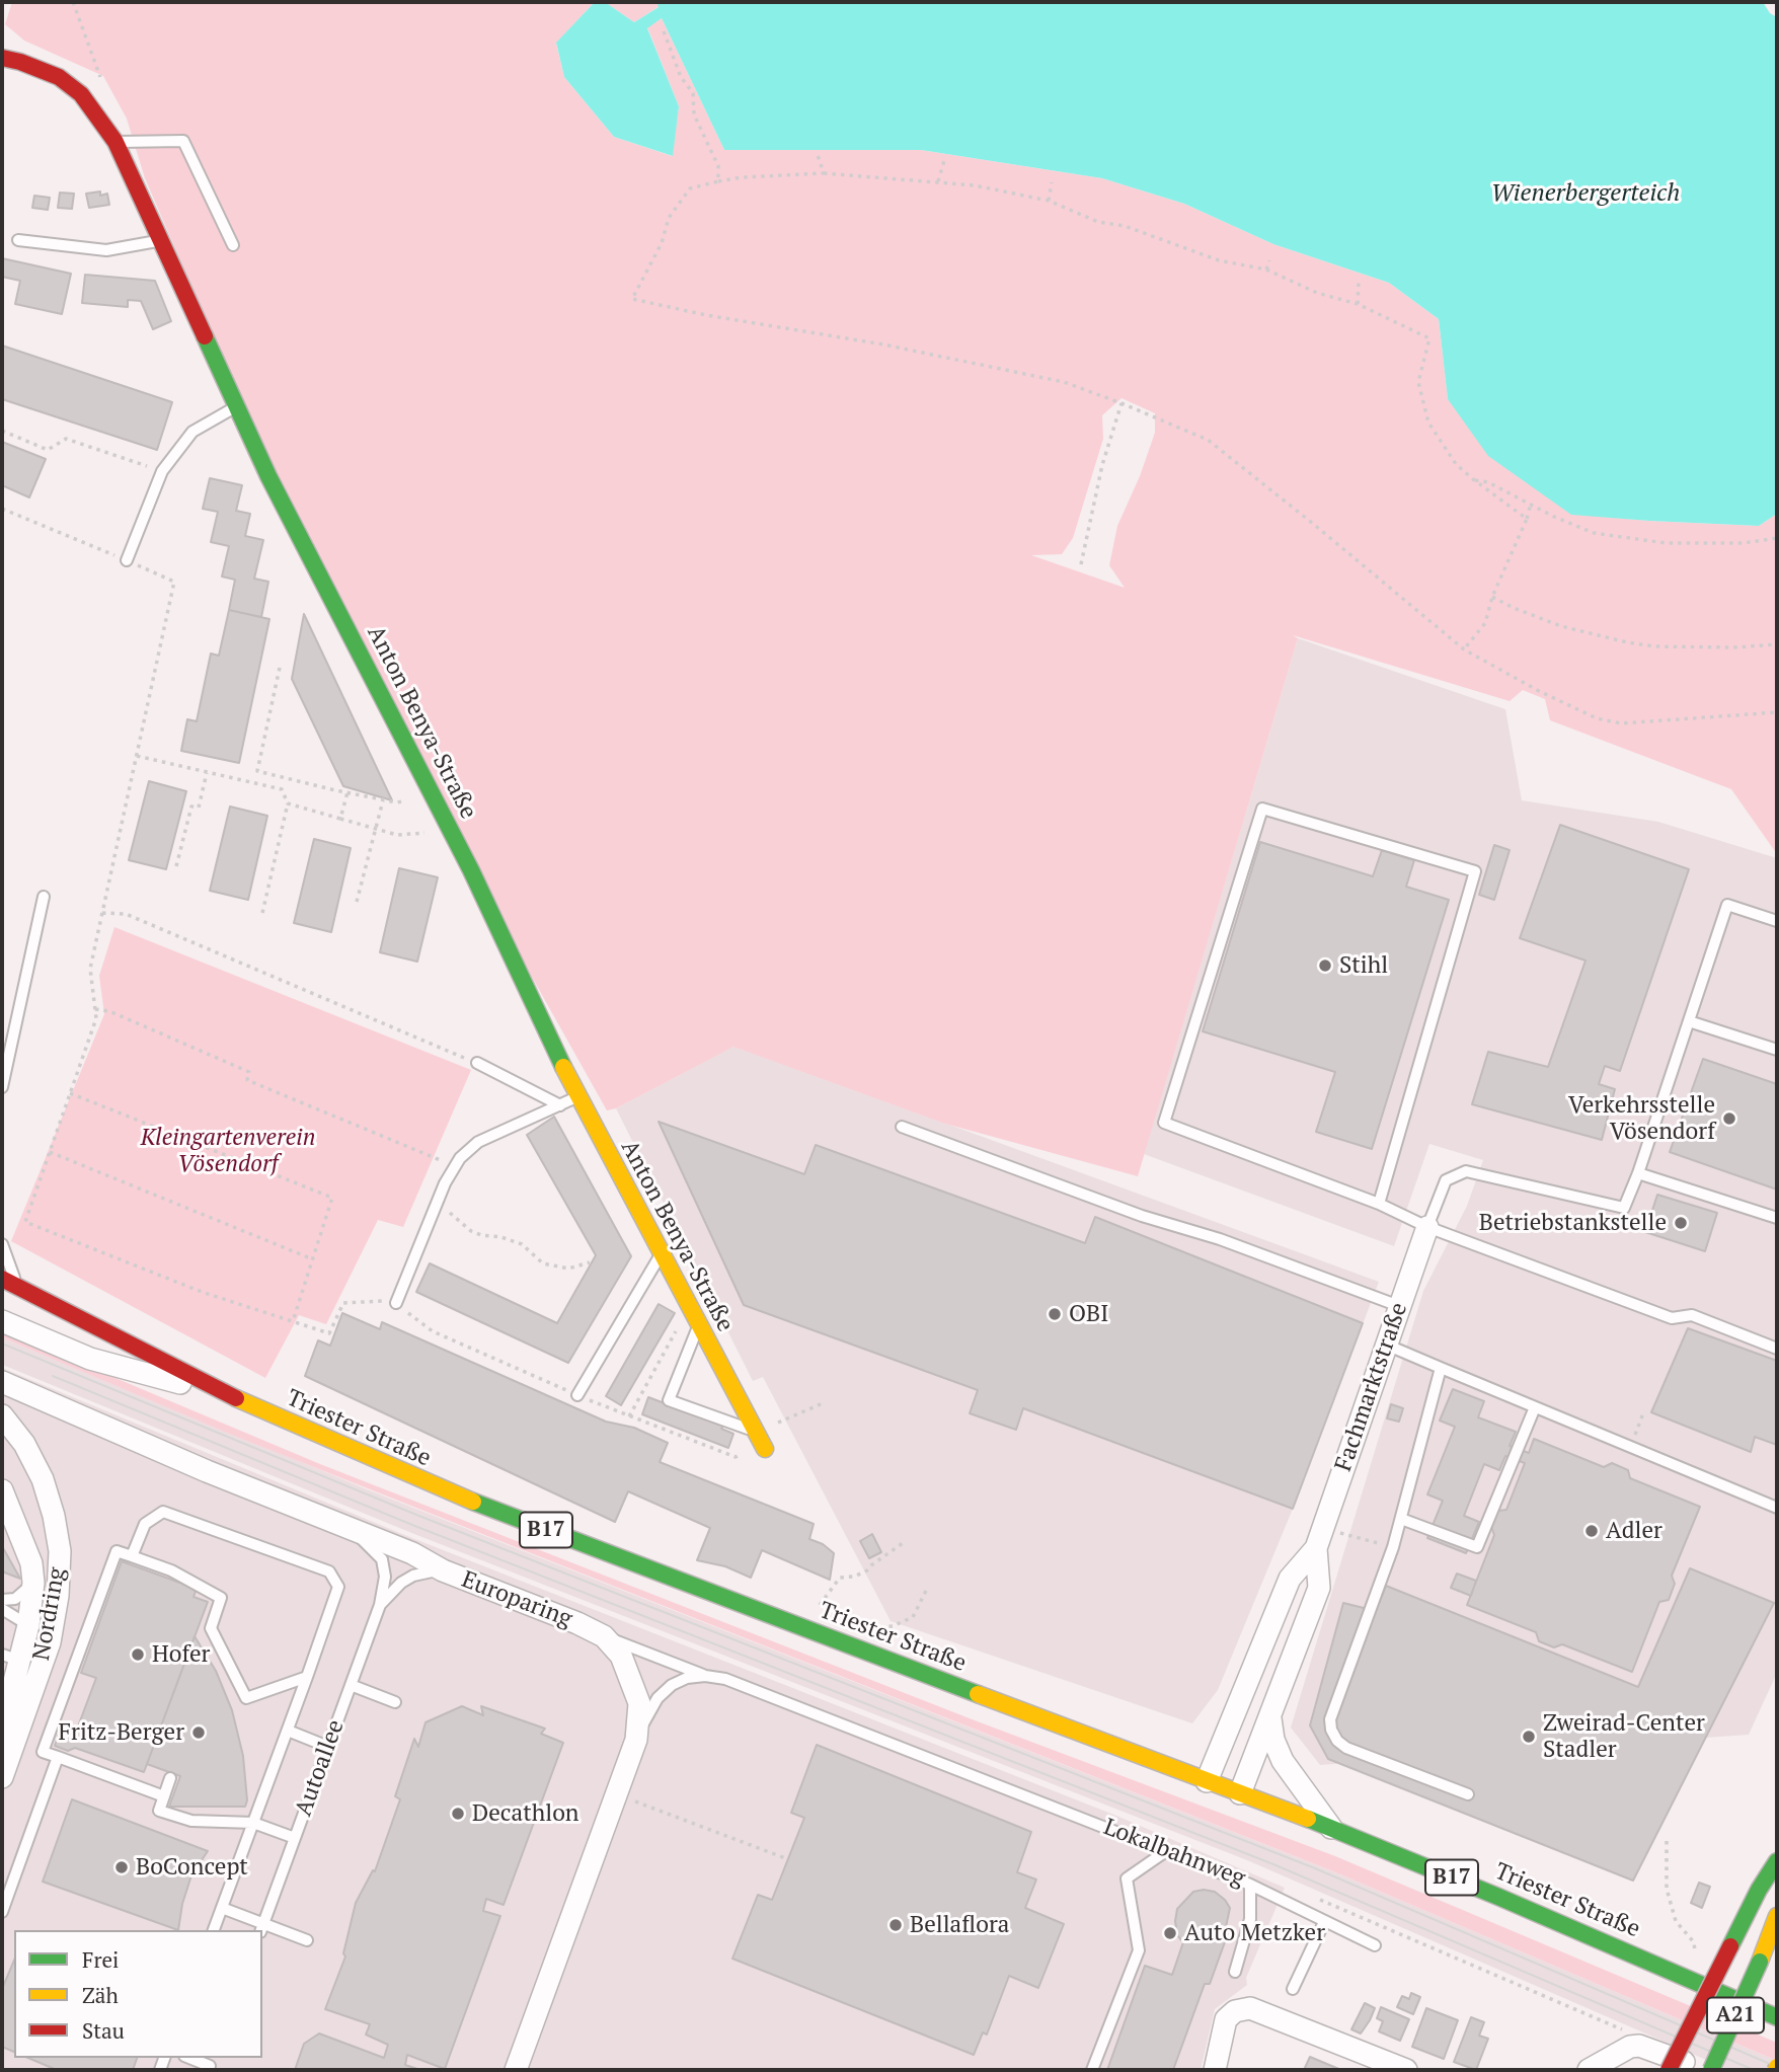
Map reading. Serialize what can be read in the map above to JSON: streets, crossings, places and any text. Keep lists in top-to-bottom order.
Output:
{
  "streets": {
    "main road": [
      "Anton Benya-Straße",
      "Triester Straße",
      "B17",
      "A21"
    ],
    "street": ["Fachmarktstraße", "Europaring", "Nordring"],
    "lane": ["Autoallee", "Lokalbahnweg"]
  },
  "crossings": [
    ["Fachmarktstraße", "Triester Straße"],
    ["Europaring", "Autoallee"],
    ["Europaring", "Lokalbahnweg"]
  ],
  "water": ["Wienerbergerteich"],
  "parks": ["Kleingartenverein Vösendorf"],
  "places": [
    "Stihl",
    "Verkehrsstelle Vösendorf",
    "Betriebstankstelle",
    "OBI",
    "Adler",
    "Hofer",
    "Fritz-Berger",
    "Zweirad-Center Stadler",
    "Decathlon",
    "BoConcept",
    "Bellaflora",
    "Auto Metzker"
  ],
  "legend": ["Frei", "Zäh", "Stau"]
}
